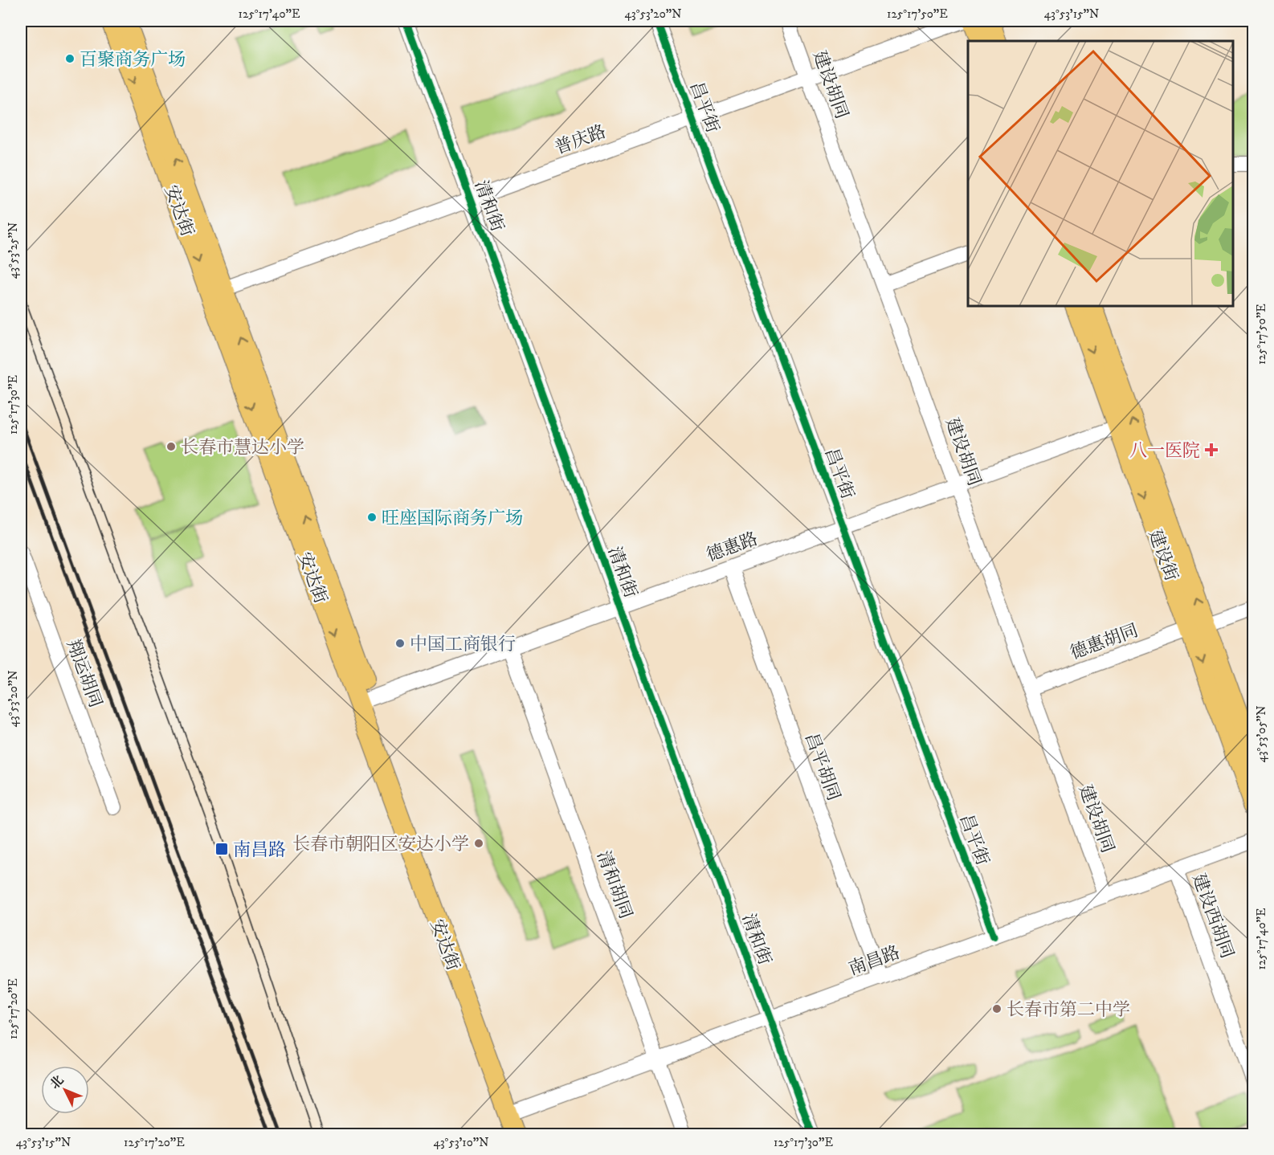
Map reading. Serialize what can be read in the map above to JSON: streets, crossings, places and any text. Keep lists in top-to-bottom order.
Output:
{
  "streets": {
    "main road": ["安达街", "建设街"],
    "street": [
      "建设胡同",
      "昌平街",
      "普庆路",
      "清和街",
      "德惠路",
      "德惠胡同",
      "翔运胡同",
      "昌平胡同",
      "清和胡同",
      "建设西胡同",
      "南昌路"
    ]
  },
  "crossings": [
    ["建设胡同", "普庆路"],
    ["建设胡同", "德惠路"],
    ["建设胡同", "德惠胡同"],
    ["建设胡同", "南昌路"],
    ["昌平街", "普庆路"],
    ["昌平街", "德惠路"],
    ["昌平街", "南昌路"],
    ["普庆路", "清和街"],
    ["普庆路", "安达街"],
    ["清和街", "德惠路"],
    ["清和街", "南昌路"],
    ["安达街", "德惠路"],
    ["安达街", "南昌路"],
    ["德惠路", "建设街"],
    ["德惠路", "昌平胡同"],
    ["德惠路", "清和胡同"],
    ["建设街", "德惠胡同"],
    ["昌平胡同", "南昌路"],
    ["清和胡同", "南昌路"],
    ["建设西胡同", "南昌路"]
  ],
  "places": {
    "other": [
      "百聚商务广场",
      "长春市慧达小学",
      "旺座国际商务广场",
      "中国工商银行",
      "长春市朝阳区安达小学",
      "长春市第二中学"
    ],
    "health": ["八一医院"],
    "transit": ["南昌路"]
  },
  "north": "top left",
  "coordinates": [
    "125°17'40\"E",
    "43°53'20\"N",
    "125°17'50\"E",
    "43°53'15\"N",
    "43°53'25\"N",
    "125°17'30\"E",
    "43°53'05\"N",
    "125°17'20\"E",
    "43°53'10\"N"
  ]
}
